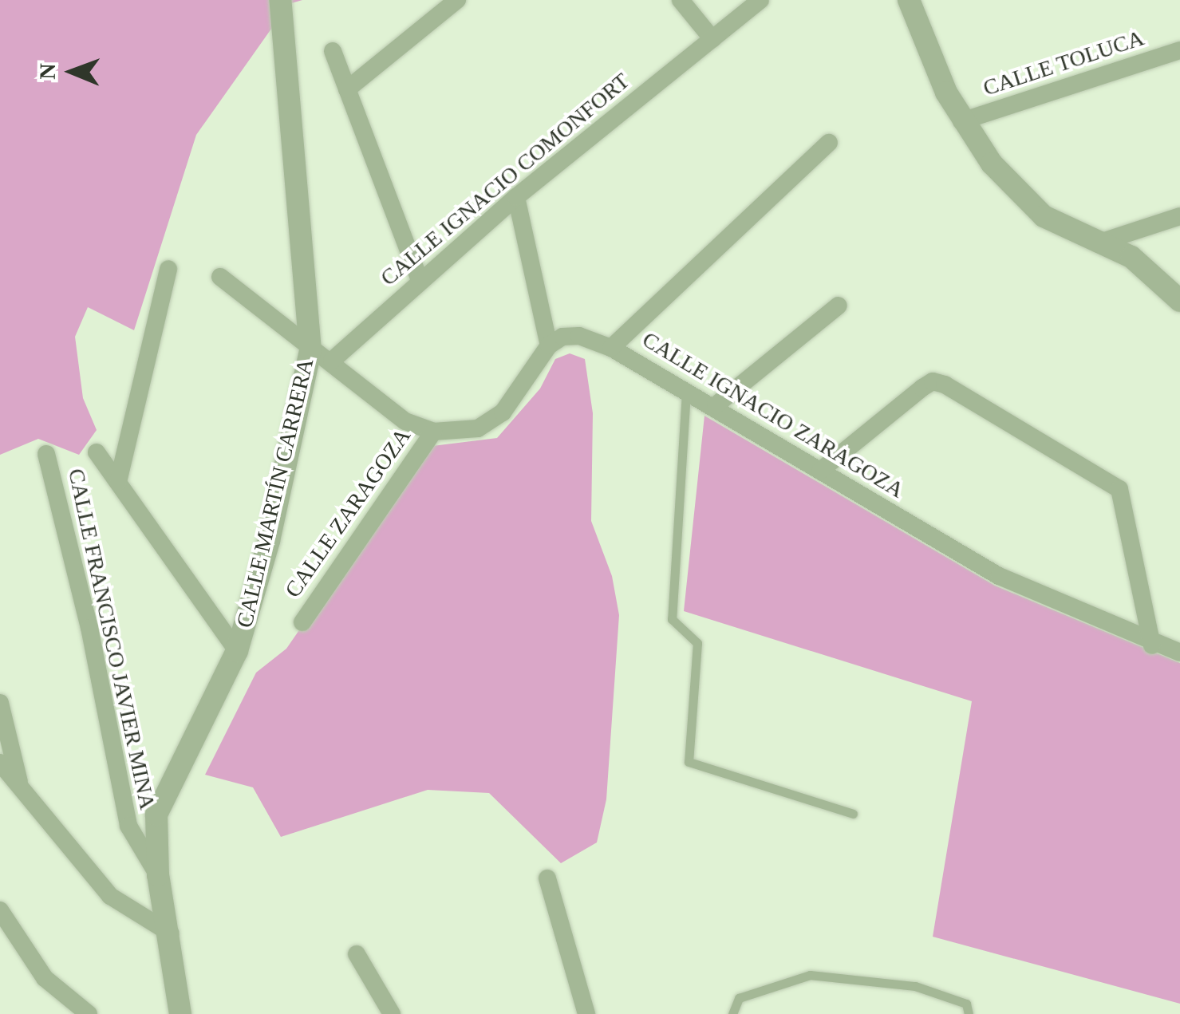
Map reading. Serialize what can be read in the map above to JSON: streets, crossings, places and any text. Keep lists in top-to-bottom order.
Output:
{
  "streets": {
    "street": [
      "CALLE TOLUCA",
      "CALLE IGNACIO COMONFORT",
      "CALLE IGNACIO ZARAGOZA",
      "CALLE MARTÍN CARRERA",
      "CALLE ZARAGOZA",
      "CALLE FRANCISCO JAVIER MINA"
    ]
  },
  "crossings": [
    ["CALLE MARTÍN CARRERA", "CALLE FRANCISCO JAVIER MINA"]
  ],
  "north": "left"
}
